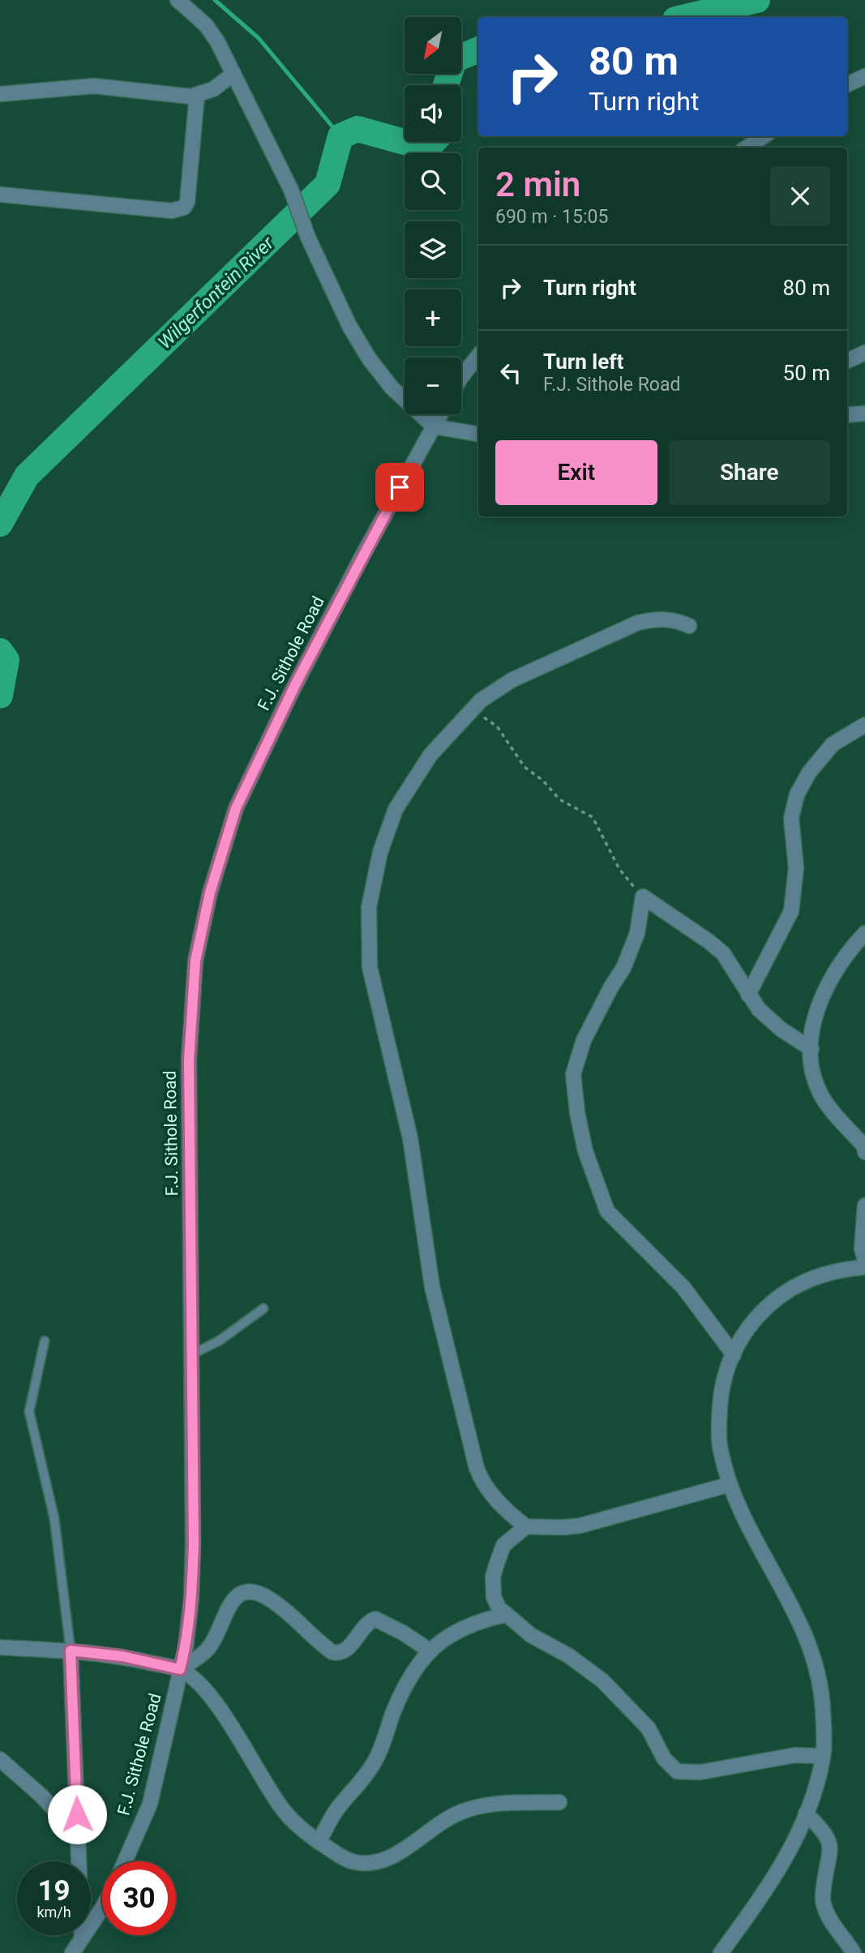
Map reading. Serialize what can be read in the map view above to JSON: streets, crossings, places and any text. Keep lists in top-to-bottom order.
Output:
{
  "streets": {
    "street": ["F.J. Sithole Road"]
  },
  "water": ["Wilgerfontein River"],
  "north": "bottom left",
  "page": {
    "map_buttons": ["+", "−"],
    "turn": ["80 m", "Turn right"],
    "heading": ["2 min", "690 m · 15:05"],
    "list": [
      {
        "name": "Turn right",
        "value": "80 m"
      },
      {
        "name": "Turn left",
        "note": "F.J. Sithole Road",
        "value": "50 m"
      }
    ],
    "buttons": ["Exit", "Share"],
    "speed": "19 km/h",
    "limit": "30"
  }
}
